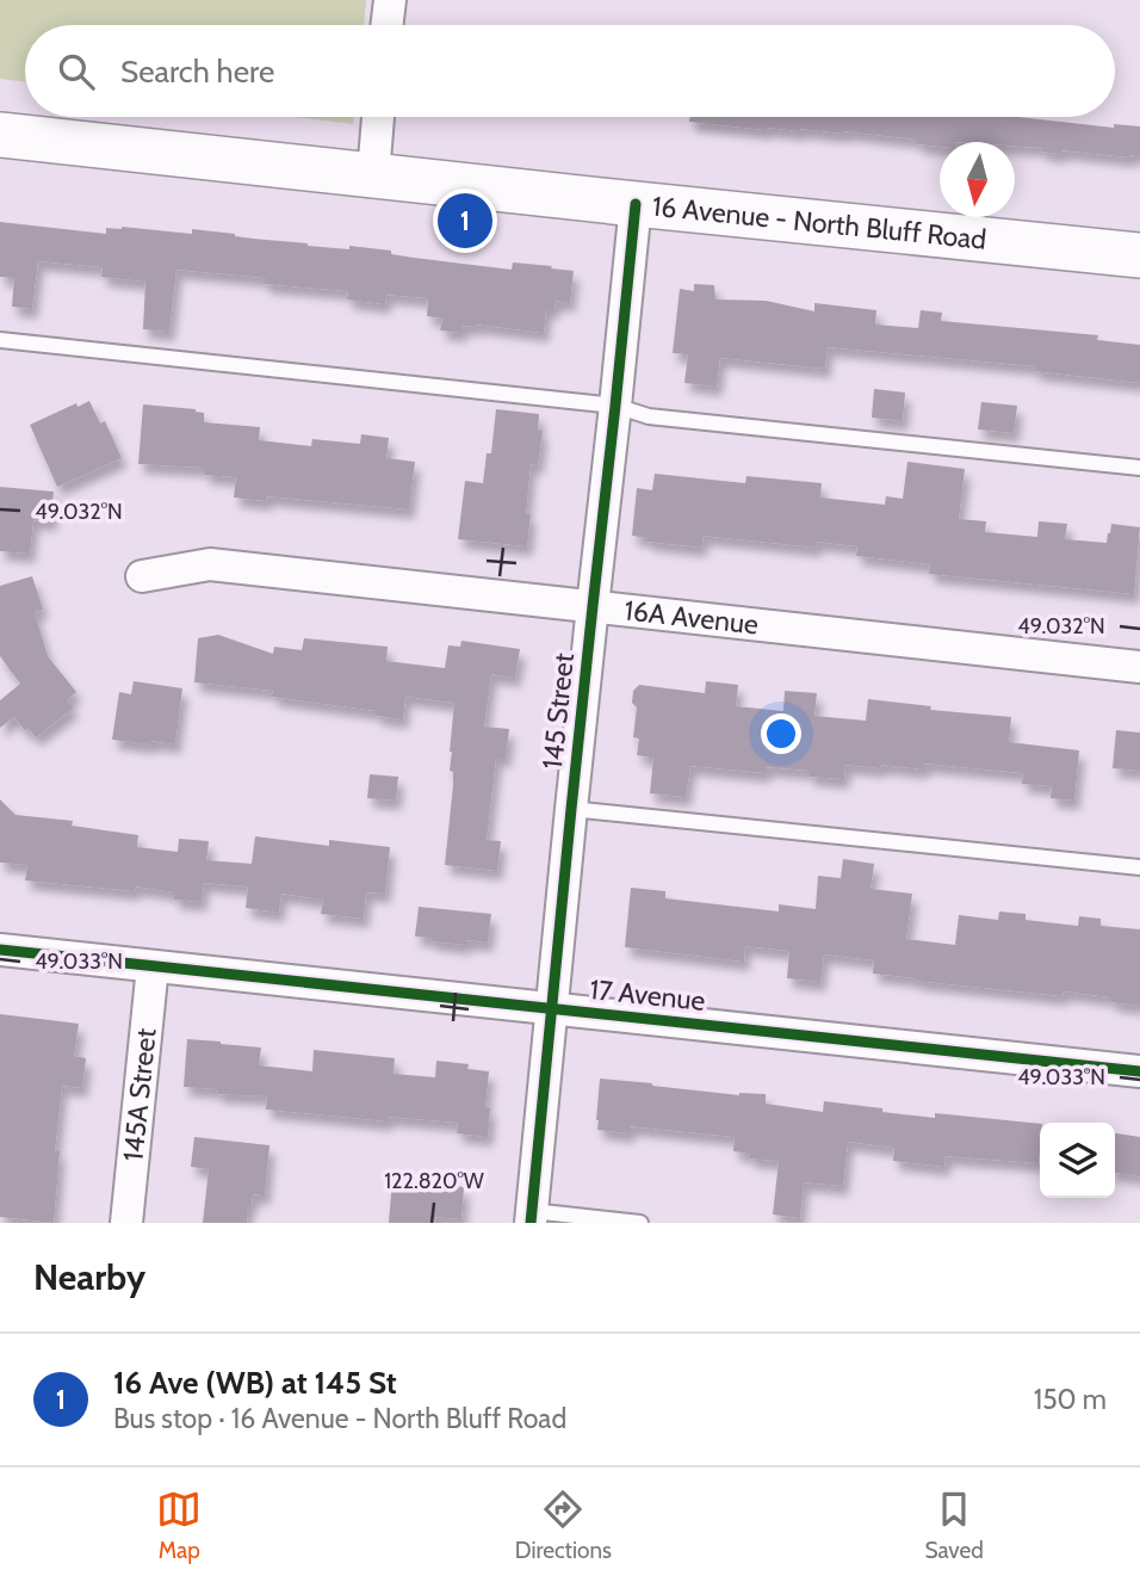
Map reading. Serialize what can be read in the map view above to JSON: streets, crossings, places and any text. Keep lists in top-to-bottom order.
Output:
{
  "streets": {
    "main road": ["16 Avenue - North Bluff Road"],
    "street": [
      "16A Avenue",
      "145 Street",
      "17 Avenue",
      "145A Street"
    ]
  },
  "crossings": [
    ["16 Avenue - North Bluff Road", "145 Street"],
    ["16A Avenue", "145 Street"],
    ["145 Street", "17 Avenue"],
    ["17 Avenue", "145A Street"]
  ],
  "north": "bottom",
  "page": {
    "search": "Search here",
    "pins": "1",
    "heading": "Nearby",
    "list": [
      {
        "mark": "1",
        "name": "16 Ave (WB) at 145 St",
        "note": "Bus stop · 16 Avenue - North Bluff Road",
        "value": "150 m"
      }
    ],
    "nav": ["Map", "Directions", "Saved"]
  },
  "coordinates": ["49.032°N", "49.033°N", "122.820°W"]
}
